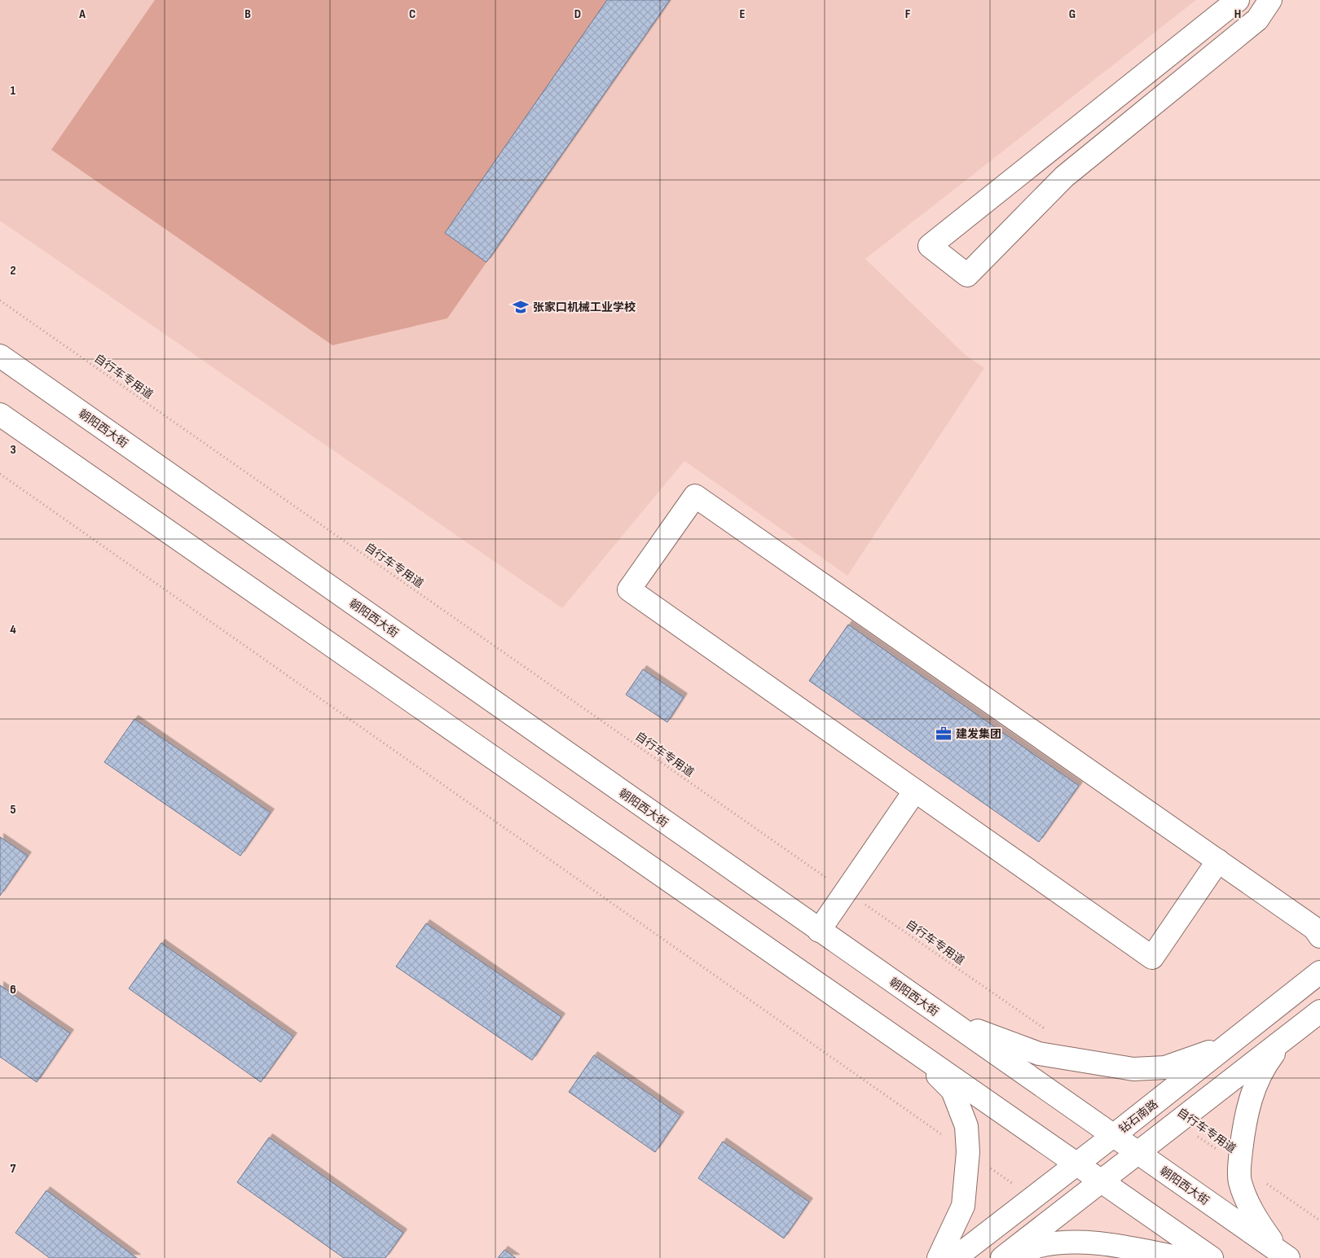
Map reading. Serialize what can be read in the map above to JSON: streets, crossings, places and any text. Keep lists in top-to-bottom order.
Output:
{
  "streets": {
    "main road": ["朝阳西大街", "钻石南路"],
    "path": ["自行车专用道"]
  },
  "crossings": [
    ["朝阳西大街", "钻石南路"]
  ],
  "places": {
    "school or university": ["张家口机械工业学校"],
    "office": ["建发集团"]
  },
  "grid": {
    "columns": [
      "A",
      "B",
      "C",
      "D",
      "E",
      "F",
      "G",
      "H"
    ],
    "rows": [
      "1",
      "2",
      "3",
      "4",
      "5",
      "6",
      "7"
    ]
  }
}
